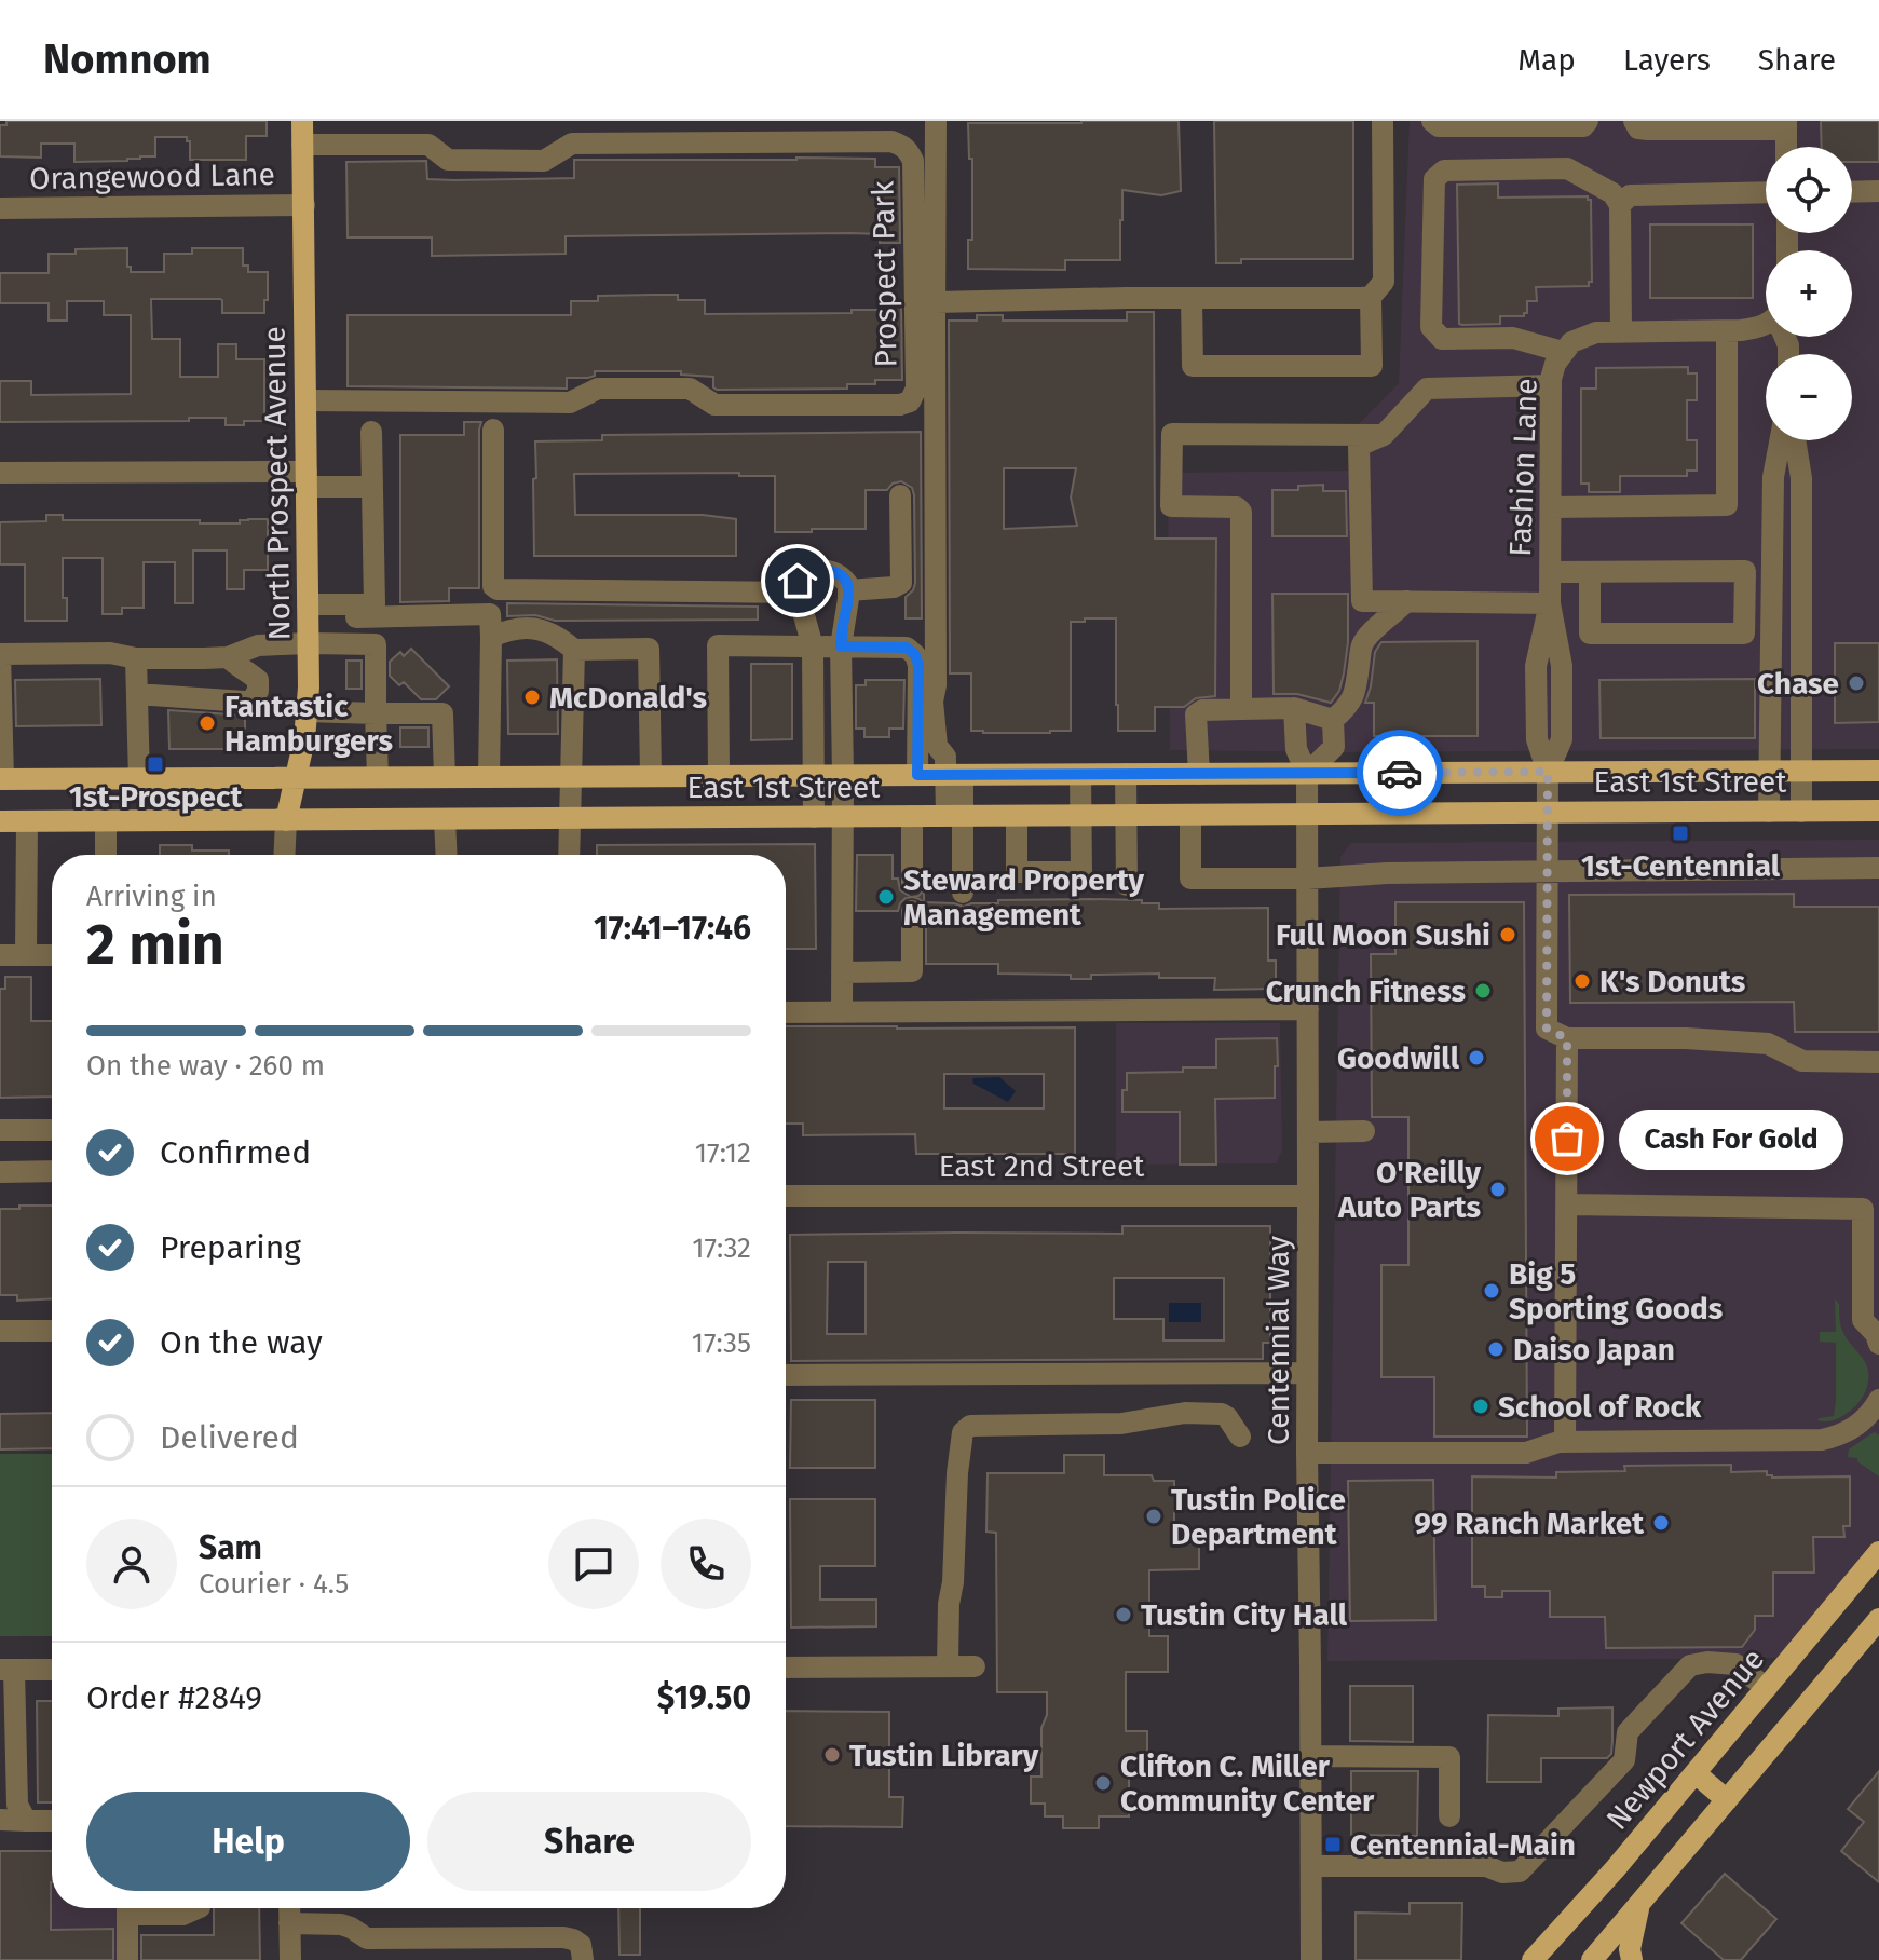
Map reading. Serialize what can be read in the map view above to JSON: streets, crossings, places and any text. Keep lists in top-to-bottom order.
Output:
{
  "streets": {
    "main road": ["North Prospect Avenue", "East 1st Street", "Newport Avenue"],
    "street": [
      "Orangewood Lane",
      "Prospect Park",
      "Fashion Lane",
      "East 2nd Street",
      "Centennial Way"
    ]
  },
  "crossings": [
    ["Orangewood Lane", "North Prospect Avenue"],
    ["Prospect Park", "North Prospect Avenue"],
    ["Fashion Lane", "East 1st Street"],
    ["North Prospect Avenue", "East 1st Street"],
    ["East 1st Street", "Centennial Way"],
    ["East 2nd Street", "Centennial Way"]
  ],
  "places": {
    "other": [
      "Chase",
      "McDonald's",
      "Fantastic Hamburgers",
      "Steward Property Management",
      "Full Moon Sushi",
      "K's Donuts",
      "Crunch Fitness",
      "Goodwill",
      "Cash For Gold",
      "O'Reilly Auto Parts",
      "Big 5 Sporting Goods",
      "Daiso Japan",
      "School of Rock",
      "Tustin Police Department",
      "99 Ranch Market",
      "Tustin City Hall",
      "Tustin Library",
      "Clifton C. Miller Community Center"
    ],
    "transit": ["1st-Prospect", "1st-Centennial", "Centennial-Main"]
  },
  "page": {
    "header": "Nomnom",
    "nav": ["Map", "Layers", "Share"],
    "map_buttons": ["+", "−"],
    "heading": ["2 min", "Arriving in", "17:41–17:46"],
    "panel": [
      "Sam",
      "Courier · 4.5",
      "Order #2849",
      "$19.50"
    ],
    "bar": "On the way · 260 m",
    "list": [
      ["Confirmed", "17:12"],
      ["Preparing", "17:32"],
      ["On the way", "17:35"],
      "Delivered"
    ],
    "bubble": "Cash For Gold",
    "buttons": ["Help", "Share"]
  }
}
